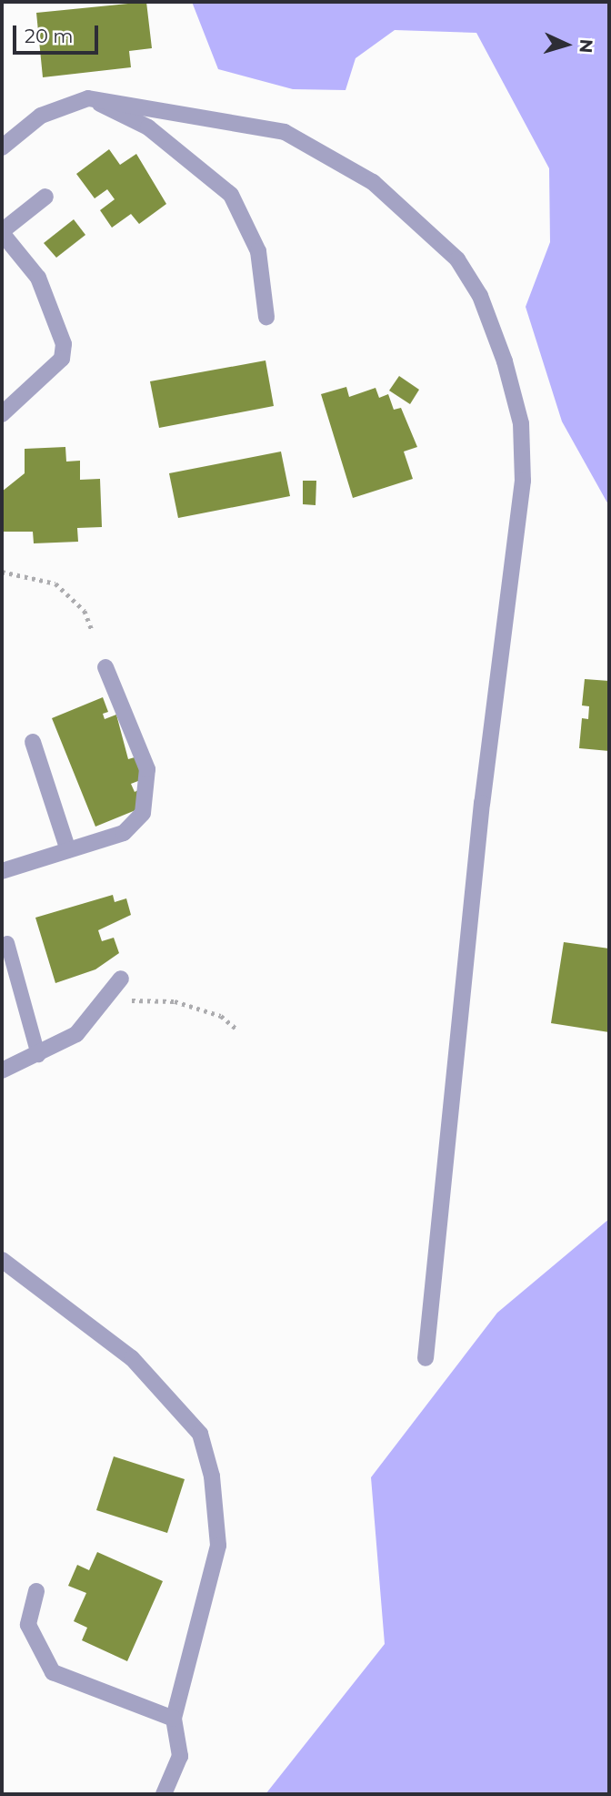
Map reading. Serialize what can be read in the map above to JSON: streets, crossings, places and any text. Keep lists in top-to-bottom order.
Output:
{
  "scale_bar": "20 m",
  "north": "right"
}
